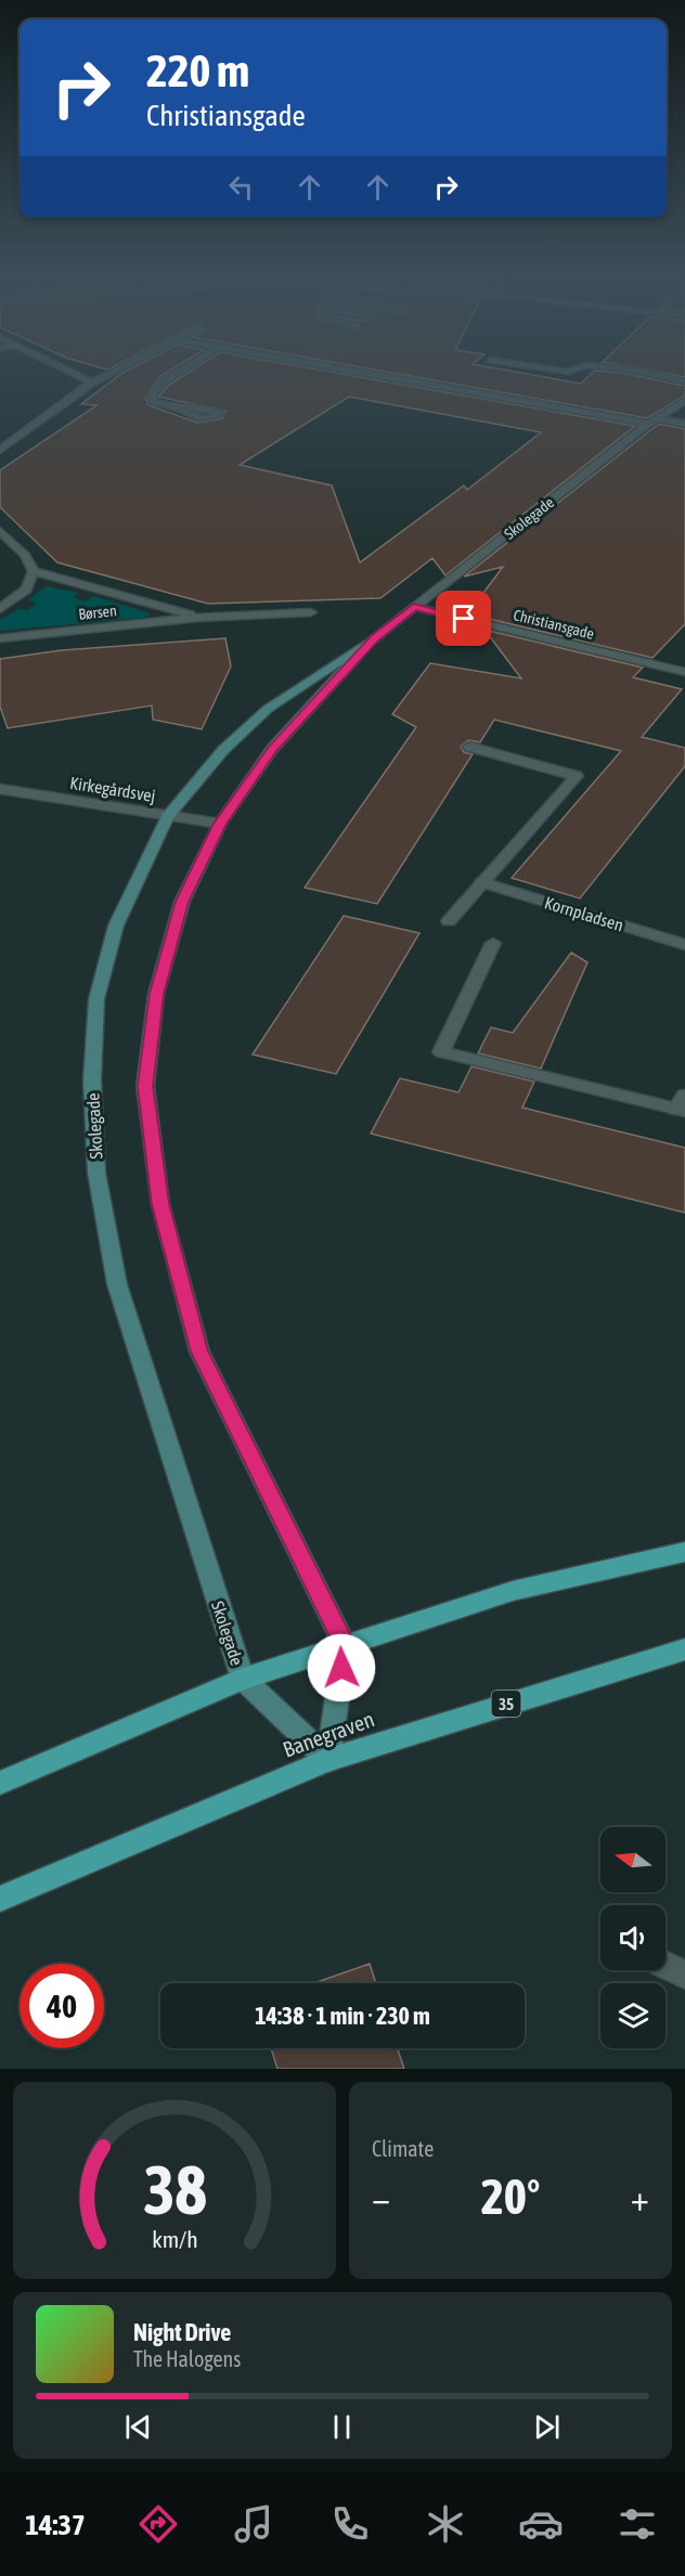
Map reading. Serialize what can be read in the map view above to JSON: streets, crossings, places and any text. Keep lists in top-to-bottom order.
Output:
{
  "streets": {
    "main road": ["35", "Banegraven"],
    "street": [
      "Skolegade",
      "Børsen",
      "Christiansgade",
      "Kirkegårdsvej",
      "Kornpladsen"
    ]
  },
  "crossings": [
    ["Skolegade", "Christiansgade"],
    ["Skolegade", "Kirkegårdsvej"],
    ["Skolegade", "Banegraven"]
  ],
  "north": "left",
  "page": {
    "turn": ["220 m", "Christiansgade"],
    "limit": "40",
    "trip": "14:38 · 1 min · 230 m",
    "tile": "Climate",
    "heat": ["−", "20°", "+"],
    "song": ["Night Drive", "The Halogens"],
    "tabs": "14:37",
    "gauge": ["38", "km/h"]
  }
}
